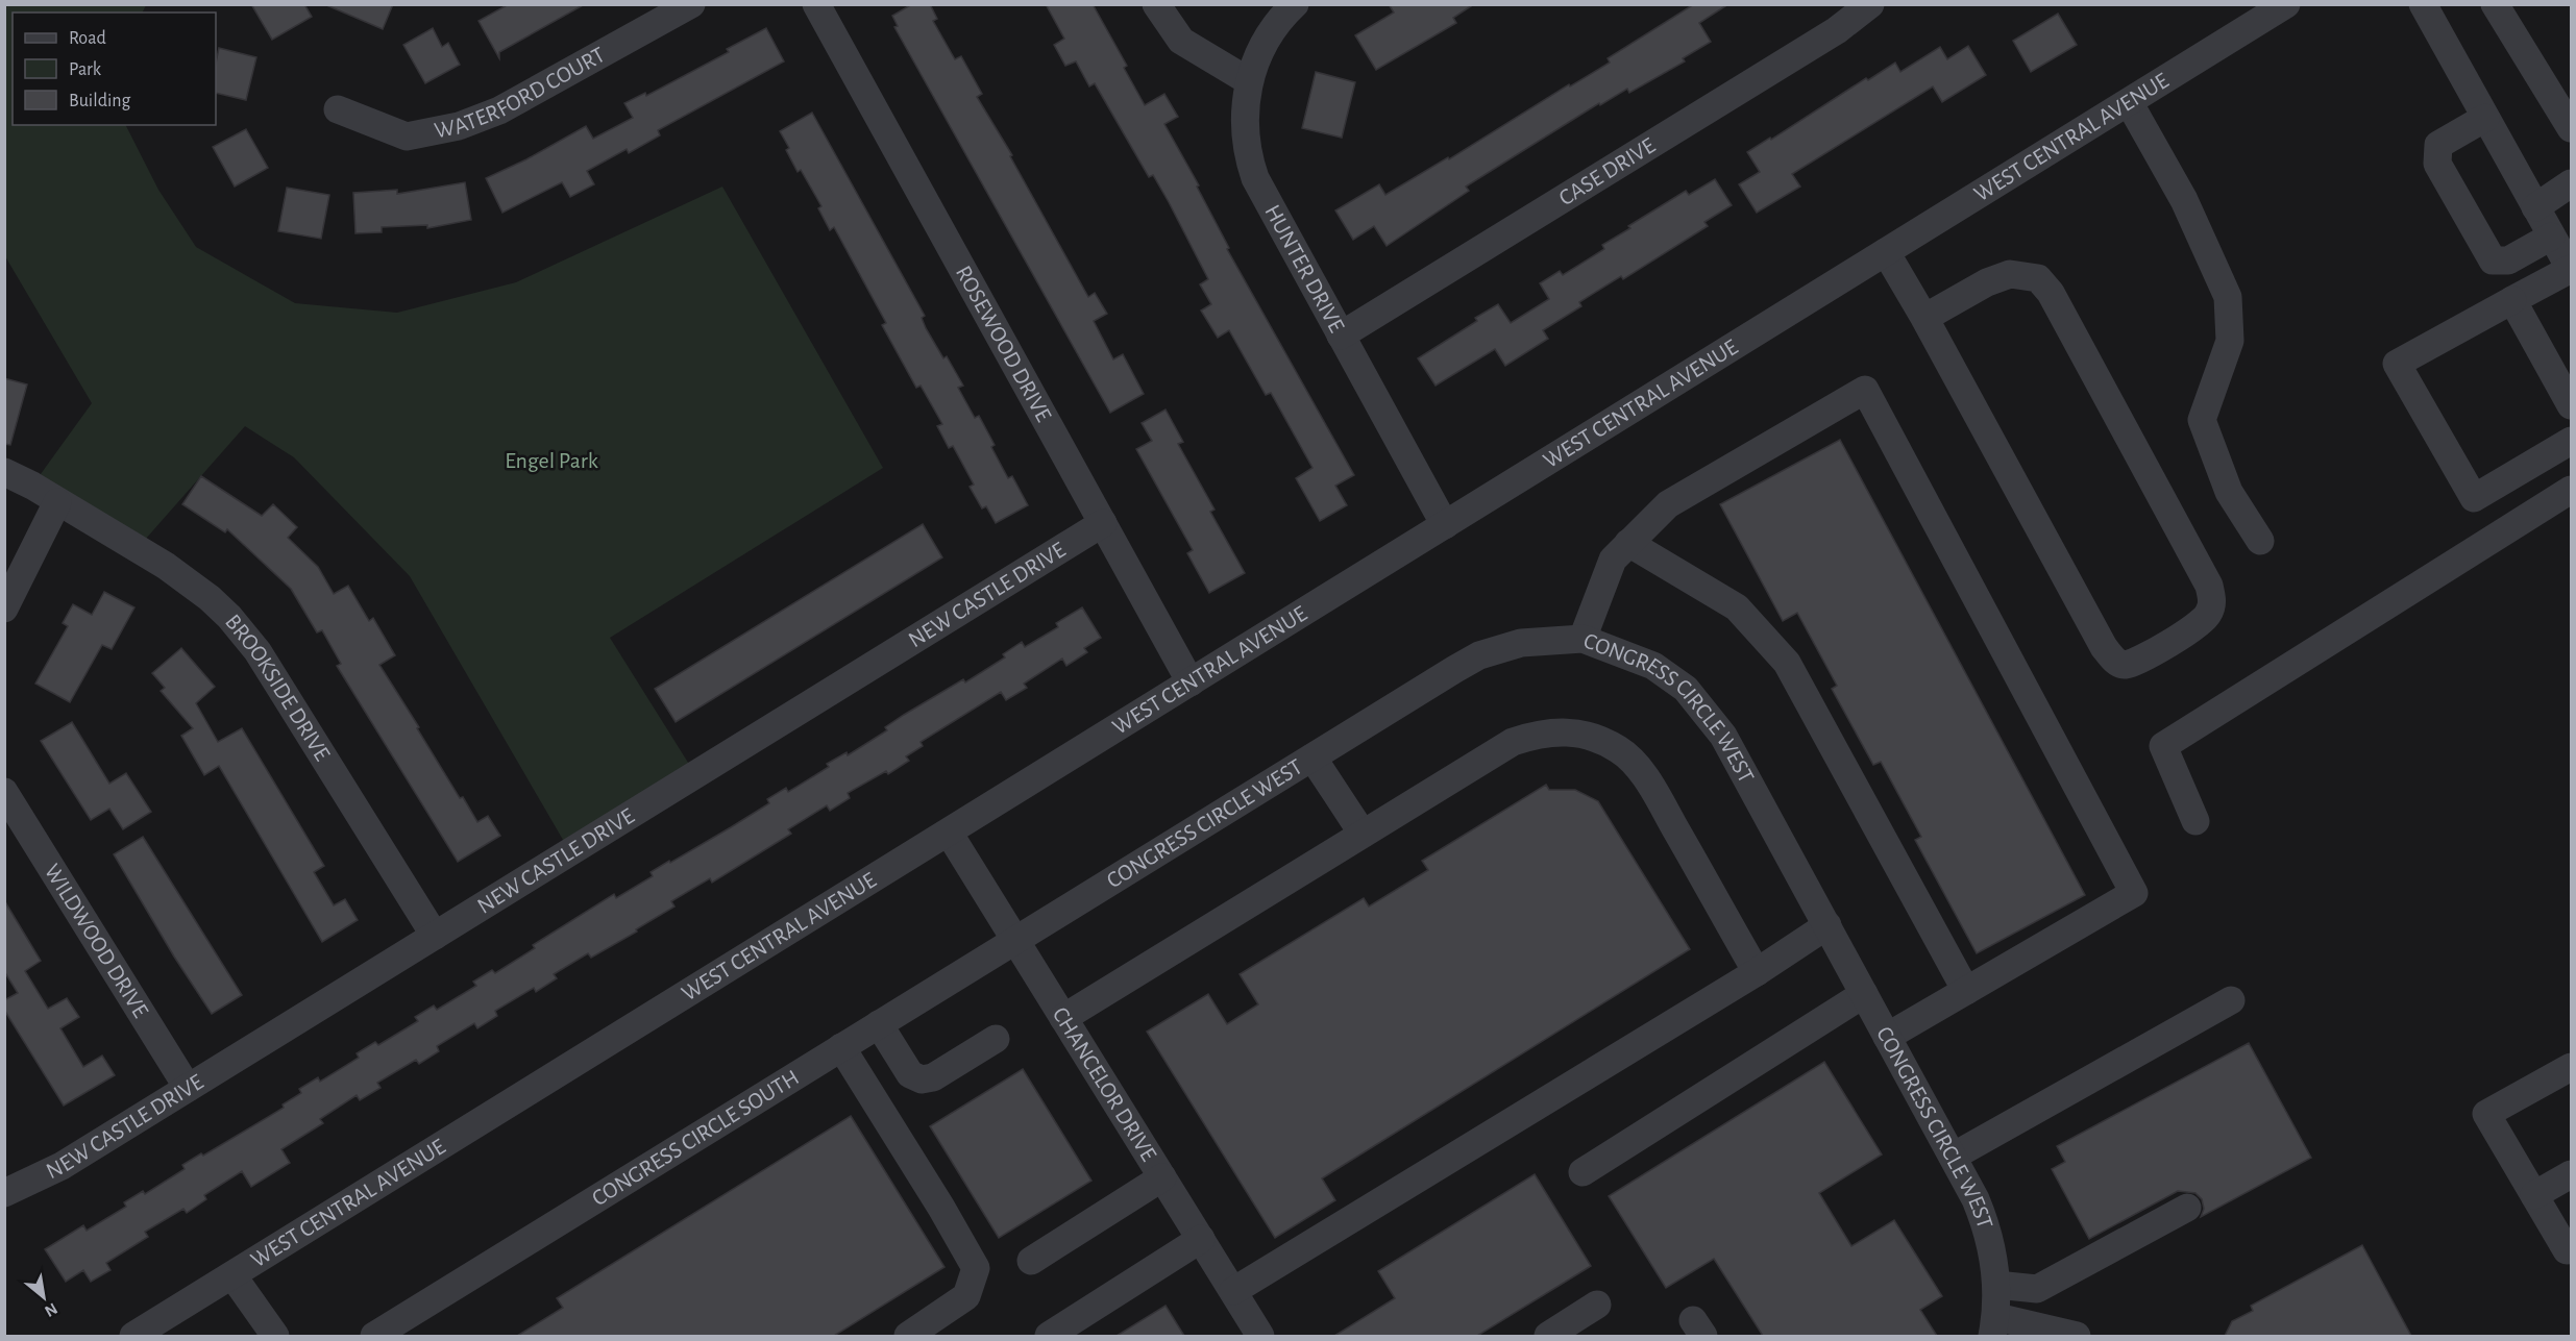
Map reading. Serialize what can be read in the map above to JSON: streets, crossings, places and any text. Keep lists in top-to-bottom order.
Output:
{
  "streets": {
    "street": [
      "WATERFORD COURT",
      "WEST CENTRAL AVENUE",
      "CASE DRIVE",
      "HUNTER DRIVE",
      "ROSEWOOD DRIVE",
      "NEW CASTLE DRIVE",
      "BROOKSIDE DRIVE",
      "CONGRESS CIRCLE WEST",
      "WILDWOOD DRIVE",
      "CHANCELOR DRIVE",
      "CONGRESS CIRCLE SOUTH"
    ]
  },
  "crossings": [
    ["WEST CENTRAL AVENUE", "HUNTER DRIVE"],
    ["WEST CENTRAL AVENUE", "ROSEWOOD DRIVE"],
    ["WEST CENTRAL AVENUE", "CHANCELOR DRIVE"],
    ["CASE DRIVE", "HUNTER DRIVE"],
    ["ROSEWOOD DRIVE", "NEW CASTLE DRIVE"],
    ["NEW CASTLE DRIVE", "BROOKSIDE DRIVE"],
    ["NEW CASTLE DRIVE", "WILDWOOD DRIVE"],
    ["CONGRESS CIRCLE WEST", "CHANCELOR DRIVE"],
    ["CONGRESS CIRCLE WEST", "CONGRESS CIRCLE SOUTH"],
    ["CHANCELOR DRIVE", "CONGRESS CIRCLE SOUTH"]
  ],
  "parks": ["Engel Park"],
  "legend": ["Road", "Park", "Building"],
  "north": "bottom right"
}
